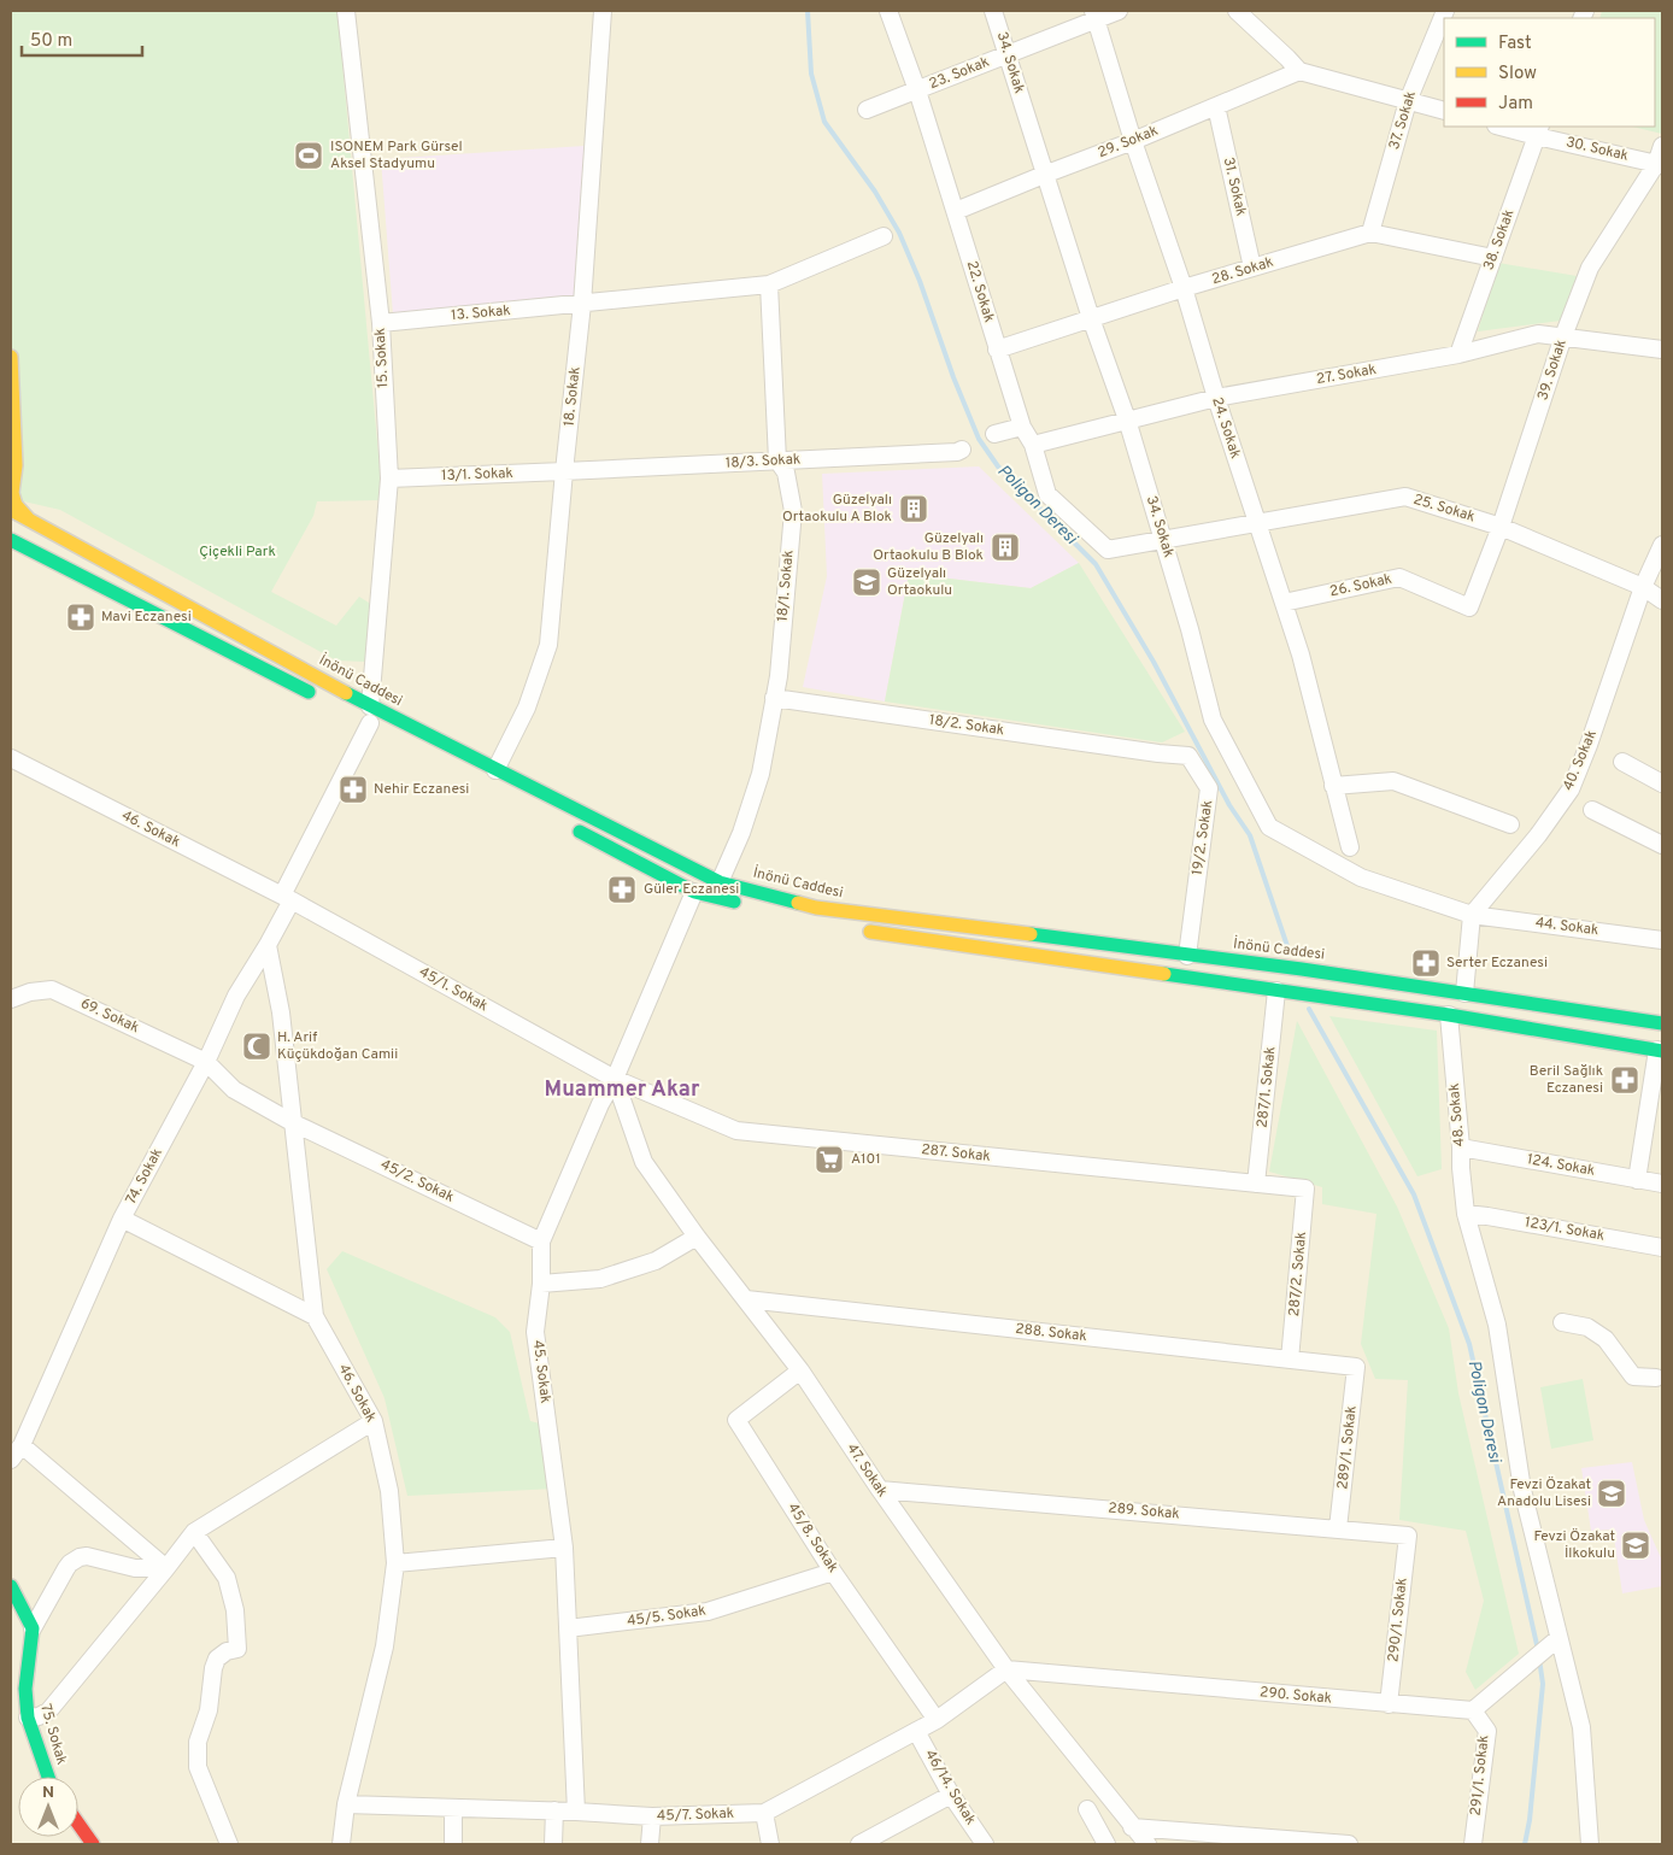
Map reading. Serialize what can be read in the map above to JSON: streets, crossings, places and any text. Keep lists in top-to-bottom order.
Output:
{
  "streets": {
    "main road": ["İnönü Caddesi", "75. Sokak"],
    "street": [
      "34. Sokak",
      "23. Sokak",
      "37. Sokak",
      "29. Sokak",
      "30. Sokak",
      "31. Sokak",
      "38. Sokak",
      "28. Sokak",
      "22. Sokak",
      "13. Sokak",
      "15. Sokak",
      "39. Sokak",
      "27. Sokak",
      "18. Sokak",
      "24. Sokak",
      "18/3. Sokak",
      "13/1. Sokak",
      "25. Sokak",
      "18/1. Sokak",
      "26. Sokak",
      "18/2. Sokak",
      "40. Sokak",
      "46. Sokak",
      "19/2. Sokak",
      "44. Sokak",
      "45/1. Sokak",
      "69. Sokak",
      "287/1. Sokak",
      "48. Sokak",
      "287. Sokak",
      "124. Sokak",
      "74. Sokak",
      "45/2. Sokak",
      "123/1. Sokak",
      "287/2. Sokak",
      "288. Sokak",
      "45. Sokak",
      "289/1. Sokak",
      "47. Sokak",
      "289. Sokak",
      "45/8. Sokak",
      "45/5. Sokak",
      "290/1. Sokak",
      "290. Sokak",
      "291/1. Sokak",
      "46/14. Sokak",
      "45/7. Sokak"
    ]
  },
  "crossings": [
    ["34. Sokak", "23. Sokak"],
    ["34. Sokak", "29. Sokak"],
    ["34. Sokak", "28. Sokak"],
    ["34. Sokak", "22. Sokak"],
    ["34. Sokak", "27. Sokak"],
    ["34. Sokak", "25. Sokak"],
    ["34. Sokak", "40. Sokak"],
    ["34. Sokak", "44. Sokak"],
    ["23. Sokak", "22. Sokak"],
    ["23. Sokak", "24. Sokak"],
    ["37. Sokak", "28. Sokak"],
    ["29. Sokak", "31. Sokak"],
    ["29. Sokak", "22. Sokak"],
    ["29. Sokak", "24. Sokak"],
    ["30. Sokak", "38. Sokak"],
    ["30. Sokak", "39. Sokak"],
    ["31. Sokak", "28. Sokak"],
    ["38. Sokak", "28. Sokak"],
    ["38. Sokak", "27. Sokak"],
    ["28. Sokak", "22. Sokak"],
    ["28. Sokak", "24. Sokak"],
    ["22. Sokak", "27. Sokak"],
    ["22. Sokak", "25. Sokak"],
    ["13. Sokak", "15. Sokak"],
    ["13. Sokak", "18. Sokak"],
    ["15. Sokak", "13/1. Sokak"],
    ["15. Sokak", "İnönü Caddesi"],
    ["15. Sokak", "74. Sokak"],
    ["39. Sokak", "27. Sokak"],
    ["39. Sokak", "25. Sokak"],
    ["39. Sokak", "26. Sokak"],
    ["27. Sokak", "24. Sokak"],
    ["18. Sokak", "18/3. Sokak"],
    ["18. Sokak", "13/1. Sokak"],
    ["18. Sokak", "İnönü Caddesi"],
    ["24. Sokak", "25. Sokak"],
    ["24. Sokak", "26. Sokak"],
    ["18/3. Sokak", "13/1. Sokak"],
    ["18/3. Sokak", "18/1. Sokak"],
    ["25. Sokak", "40. Sokak"],
    ["18/1. Sokak", "İnönü Caddesi"],
    ["18/1. Sokak", "18/2. Sokak"],
    ["İnönü Caddesi", "19/2. Sokak"],
    ["İnönü Caddesi", "74. Sokak"],
    ["18/2. Sokak", "19/2. Sokak"],
    ["40. Sokak", "44. Sokak"],
    ["46. Sokak", "45/1. Sokak"],
    ["46. Sokak", "74. Sokak"],
    ["46. Sokak", "45/2. Sokak"],
    ["46. Sokak", "45/7. Sokak"],
    ["45/1. Sokak", "287. Sokak"],
    ["45/1. Sokak", "74. Sokak"],
    ["45/1. Sokak", "45. Sokak"],
    ["45/1. Sokak", "47. Sokak"],
    ["69. Sokak", "74. Sokak"],
    ["69. Sokak", "45/2. Sokak"],
    ["287/1. Sokak", "287. Sokak"],
    ["48. Sokak", "124. Sokak"],
    ["48. Sokak", "123/1. Sokak"],
    ["287. Sokak", "287/2. Sokak"],
    ["287. Sokak", "45. Sokak"],
    ["287. Sokak", "47. Sokak"],
    ["74. Sokak", "45/2. Sokak"],
    ["45/2. Sokak", "45. Sokak"],
    ["287/2. Sokak", "288. Sokak"],
    ["288. Sokak", "289/1. Sokak"],
    ["288. Sokak", "47. Sokak"],
    ["45. Sokak", "47. Sokak"],
    ["45. Sokak", "45/5. Sokak"],
    ["45. Sokak", "45/7. Sokak"],
    ["289/1. Sokak", "289. Sokak"],
    ["47. Sokak", "289. Sokak"],
    ["47. Sokak", "45/8. Sokak"],
    ["47. Sokak", "290. Sokak"],
    ["47. Sokak", "45/7. Sokak"],
    ["289. Sokak", "290/1. Sokak"],
    ["45/8. Sokak", "45/5. Sokak"],
    ["45/8. Sokak", "45/7. Sokak"],
    ["290/1. Sokak", "290. Sokak"],
    ["290. Sokak", "291/1. Sokak"],
    ["290. Sokak", "45/7. Sokak"],
    ["46/14. Sokak", "45/7. Sokak"]
  ],
  "districts": ["Muammer Akar"],
  "water": ["Poligon Deresi"],
  "parks": ["Çiçekli Park"],
  "places": {
    "sports": ["ISONEM Park Gürsel Aksel Stadyumu"],
    "building": ["Güzelyalı Ortaokulu A Blok", "Güzelyalı Ortaokulu B Blok"],
    "school or university": ["Güzelyalı Ortaokulu", "Fevzi Özakat Anadolu Lisesi", "Fevzi Özakat İlkokulu"],
    "pharmacy": [
      "Mavi Eczanesi",
      "Nehir Eczanesi",
      "Güler Eczanesi",
      "Serter Eczanesi",
      "Beril Sağlık Eczanesi"
    ],
    "mosque": ["H. Arif Küçükdoğan Camii"],
    "supermarket": ["A101"]
  },
  "legend": ["Fast", "Slow", "Jam"],
  "scale_bar": "50 m",
  "north": "top"
}
